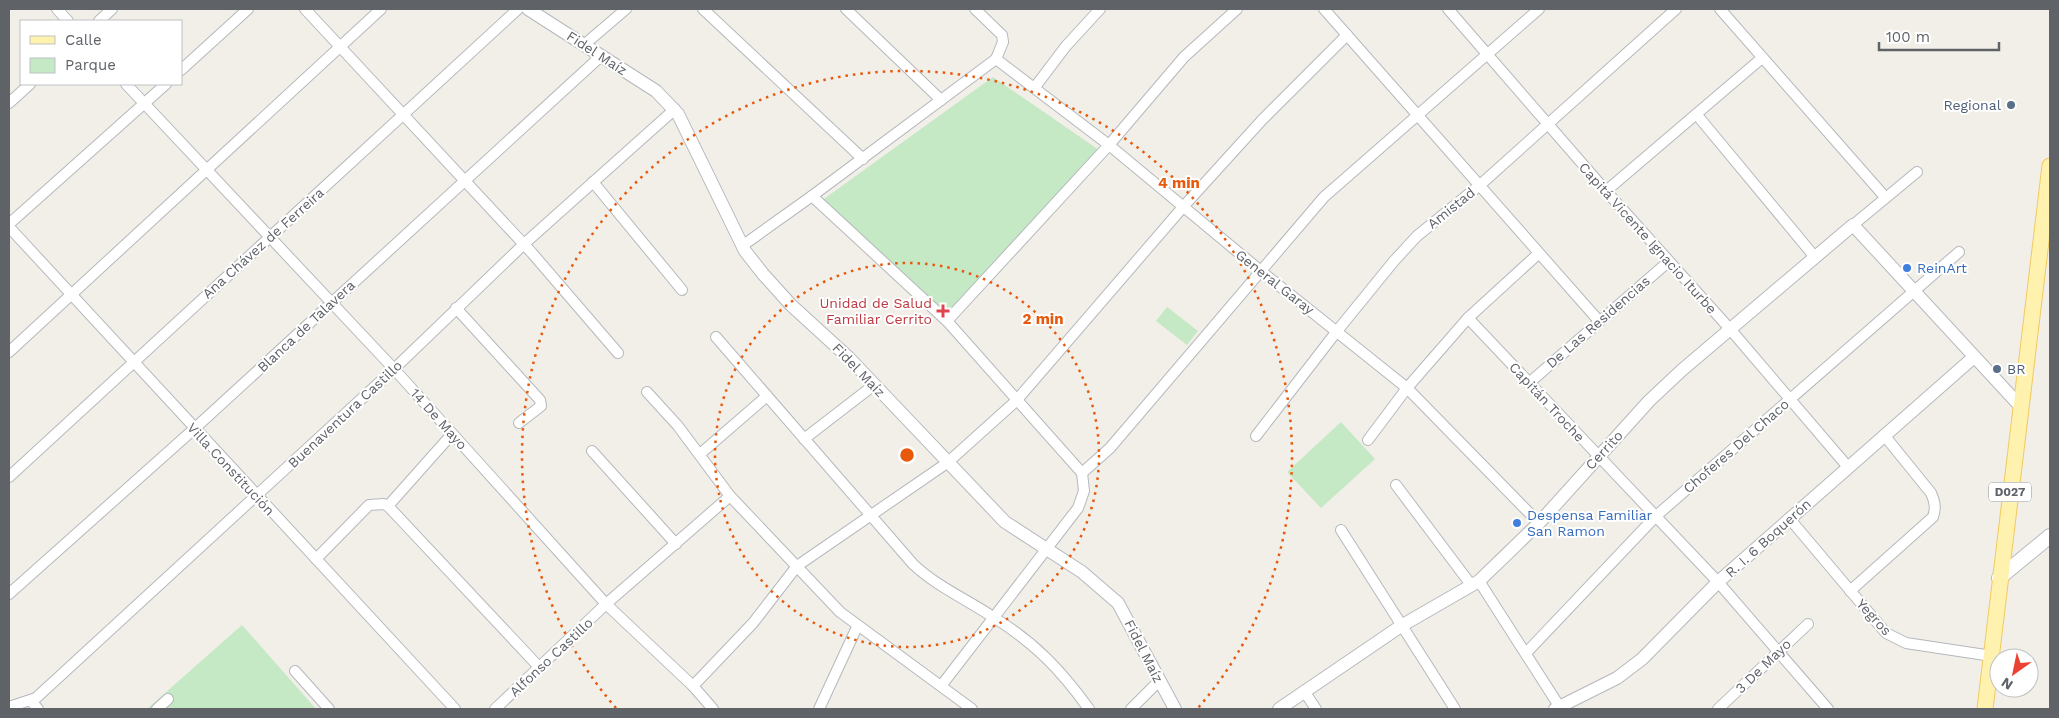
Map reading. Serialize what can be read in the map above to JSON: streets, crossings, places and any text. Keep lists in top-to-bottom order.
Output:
{
  "streets": {
    "main road": ["D027"],
    "street": [
      "Fidel Maíz",
      "Amistad",
      "Capitá Vicente Ignacio Iturbe",
      "Ana Chávez de Ferreira",
      "General Garay",
      "De Las Residencias",
      "Blanca de Talavera",
      "Capitán Troche",
      "Buenaventura Castillo",
      "14 De Mayo",
      "Choferes Del Chaco",
      "Cerrito",
      "Villa Constitución",
      "R. I. 6 Boquerón",
      "Yegros",
      "Alfonso Castillo",
      "3 De Mayo"
    ]
  },
  "crossings": [
    ["Fidel Maíz", "Blanca de Talavera"],
    ["Fidel Maíz", "Buenaventura Castillo"],
    ["Amistad", "Capitá Vicente Ignacio Iturbe"],
    ["Amistad", "General Garay"],
    ["Capitá Vicente Ignacio Iturbe", "De Las Residencias"],
    ["Capitá Vicente Ignacio Iturbe", "Choferes Del Chaco"],
    ["Capitá Vicente Ignacio Iturbe", "Cerrito"],
    ["Capitá Vicente Ignacio Iturbe", "R. I. 6 Boquerón"],
    ["Ana Chávez de Ferreira", "14 De Mayo"],
    ["Ana Chávez de Ferreira", "Villa Constitución"],
    ["General Garay", "Cerrito"],
    ["De Las Residencias", "Capitán Troche"],
    ["Blanca de Talavera", "14 De Mayo"],
    ["Blanca de Talavera", "Villa Constitución"],
    ["Capitán Troche", "Choferes Del Chaco"],
    ["Capitán Troche", "Cerrito"],
    ["Capitán Troche", "R. I. 6 Boquerón"],
    ["Capitán Troche", "3 De Mayo"],
    ["Buenaventura Castillo", "14 De Mayo"],
    ["Buenaventura Castillo", "Villa Constitución"],
    ["14 De Mayo", "Alfonso Castillo"],
    ["R. I. 6 Boquerón", "Yegros"]
  ],
  "places": {
    "other": [
      "Regional",
      "ReinArt",
      "BR",
      "Despensa Familiar San Ramon"
    ],
    "health": ["Unidad de Salud Familiar Cerrito"]
  },
  "legend": ["Calle", "Parque"],
  "scale_bar": "100 m",
  "north": "bottom left",
  "rings": ["4 min", "2 min"]
}
